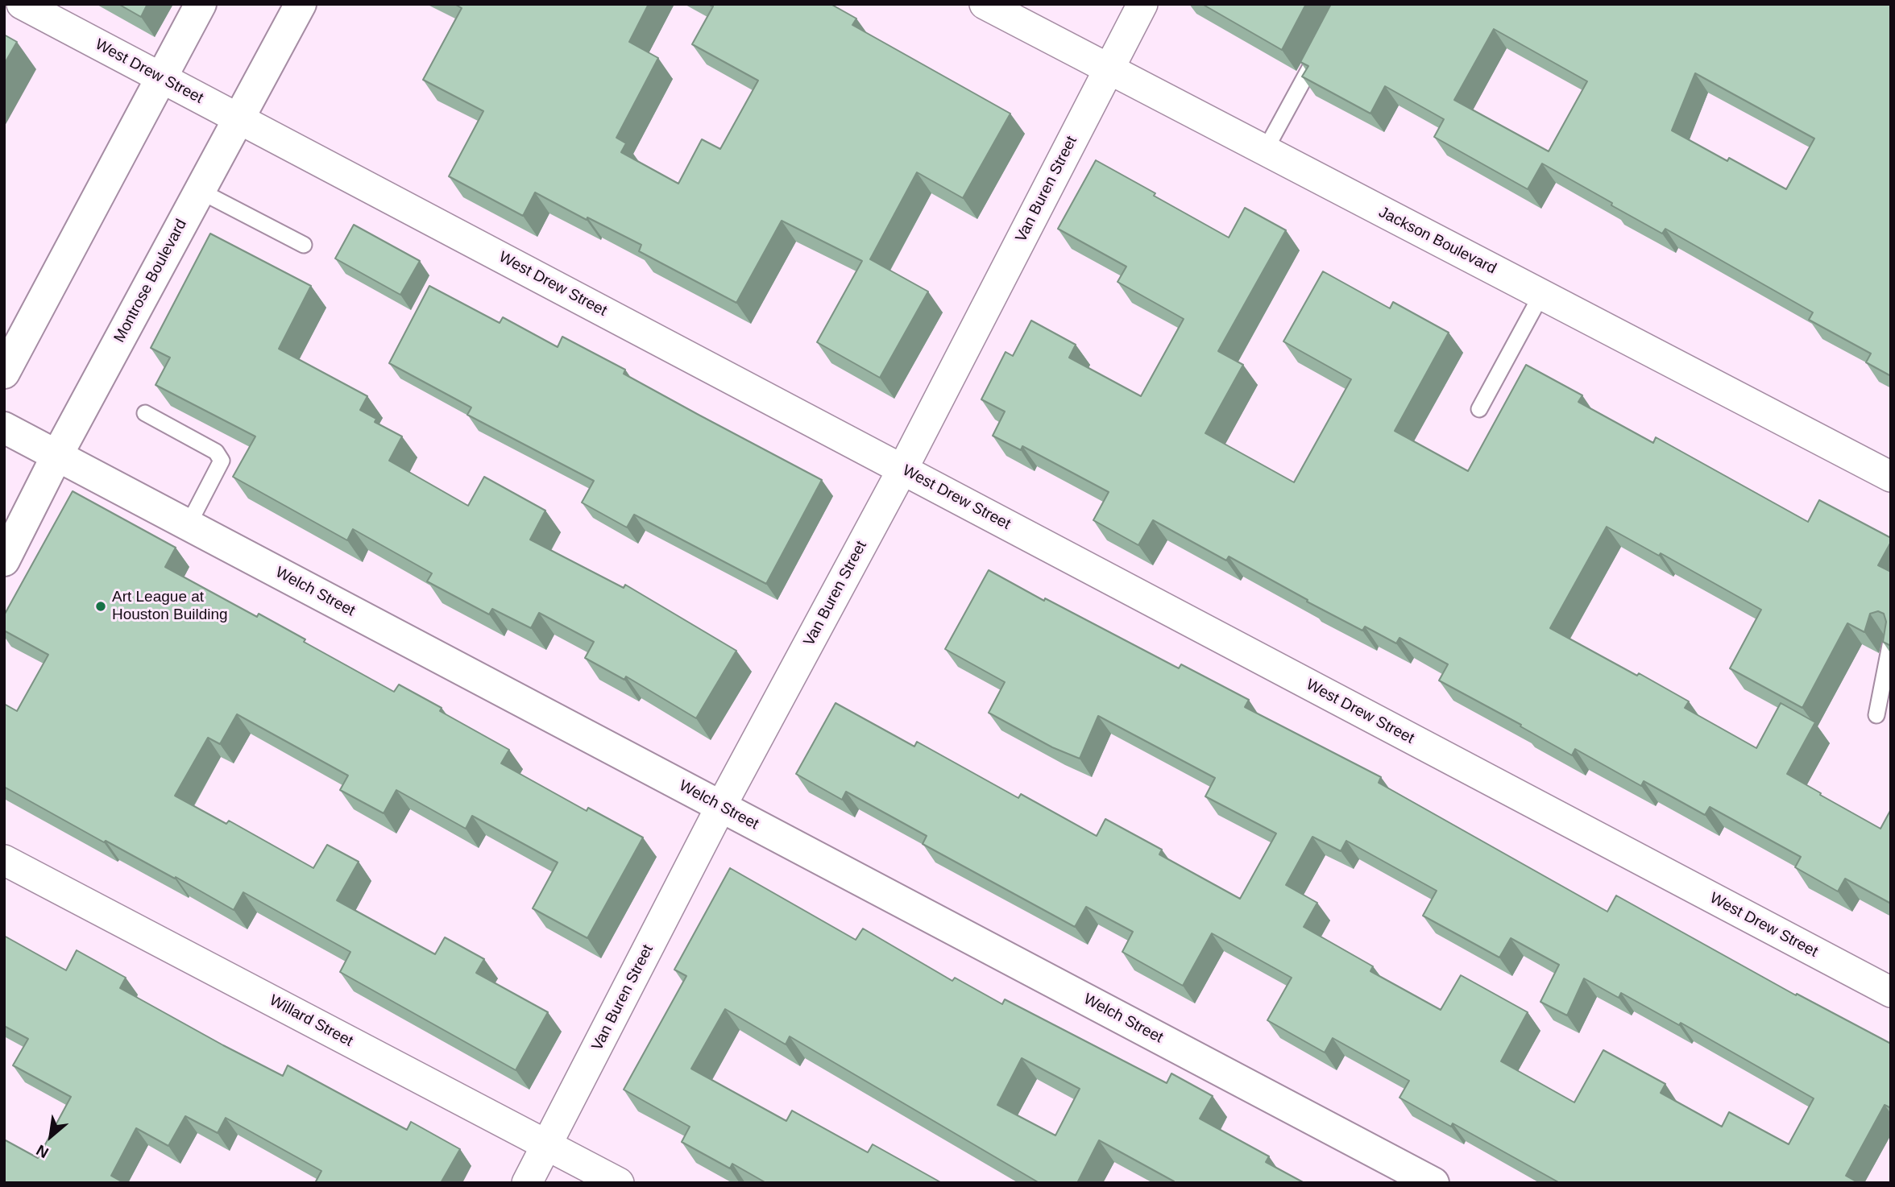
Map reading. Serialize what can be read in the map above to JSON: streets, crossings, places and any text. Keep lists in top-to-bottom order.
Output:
{
  "streets": {
    "street": [
      "West Drew Street",
      "Van Buren Street",
      "Jackson Boulevard",
      "Montrose Boulevard",
      "Welch Street",
      "Willard Street"
    ]
  },
  "crossings": [
    ["West Drew Street", "Van Buren Street"],
    ["West Drew Street", "Montrose Boulevard"],
    ["Van Buren Street", "Jackson Boulevard"],
    ["Van Buren Street", "Welch Street"],
    ["Van Buren Street", "Willard Street"],
    ["Montrose Boulevard", "Welch Street"]
  ],
  "places": ["Art League at Houston Building"],
  "north": "bottom left"
}
